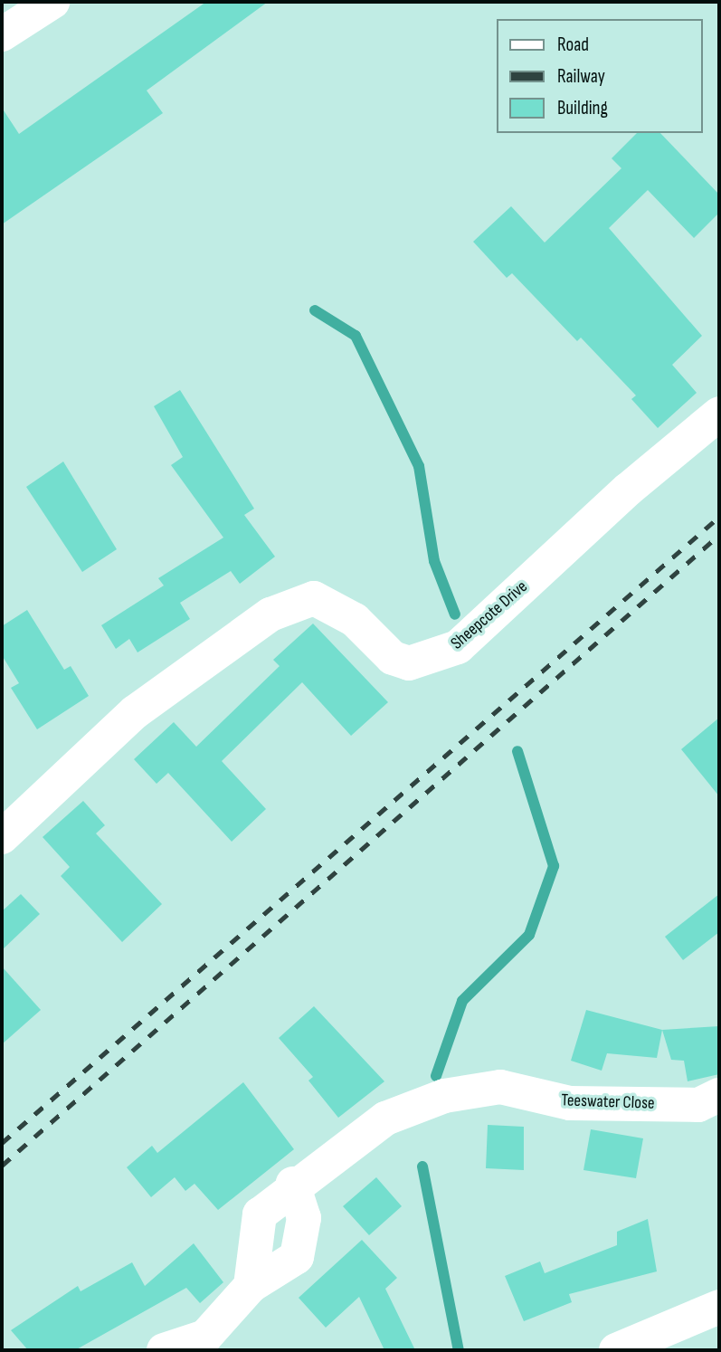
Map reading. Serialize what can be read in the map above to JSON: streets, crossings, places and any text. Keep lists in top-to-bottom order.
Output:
{
  "streets": {
    "street": ["Sheepcote Drive", "Teeswater Close"]
  },
  "legend": ["Road", "Railway", "Building"]
}
